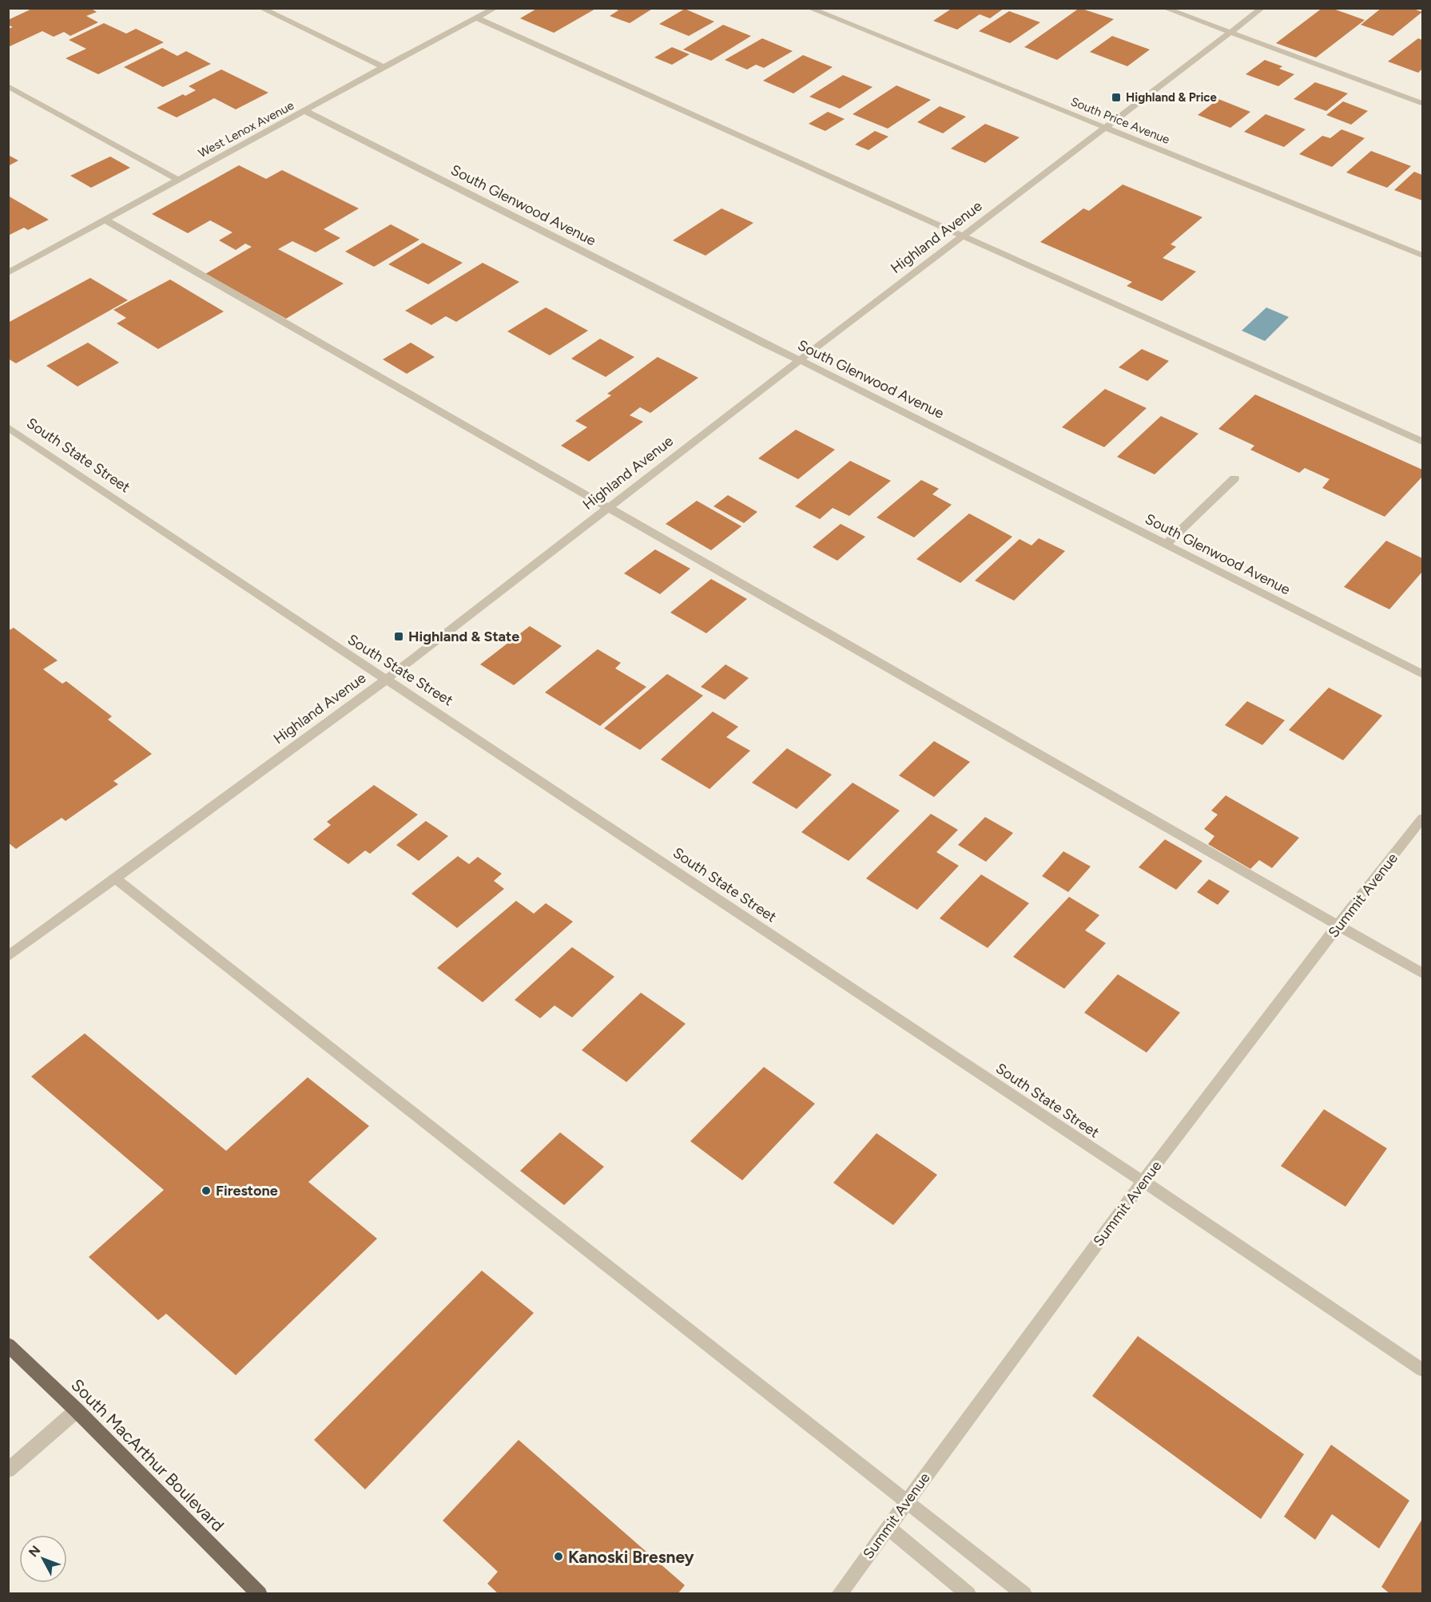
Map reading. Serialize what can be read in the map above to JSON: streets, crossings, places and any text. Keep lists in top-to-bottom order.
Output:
{
  "streets": {
    "main road": ["South MacArthur Boulevard"],
    "street": [
      "South Price Avenue",
      "West Lenox Avenue",
      "South Glenwood Avenue",
      "Highland Avenue",
      "South State Street",
      "Summit Avenue"
    ]
  },
  "crossings": [
    ["South Price Avenue", "Highland Avenue"],
    ["West Lenox Avenue", "South Glenwood Avenue"],
    ["South Glenwood Avenue", "Highland Avenue"],
    ["Highland Avenue", "South State Street"],
    ["South State Street", "Summit Avenue"]
  ],
  "places": {
    "transit": ["Highland & Price", "Highland & State"],
    "other": ["Firestone", "Kanoski Bresney"]
  },
  "north": "top left"
}
